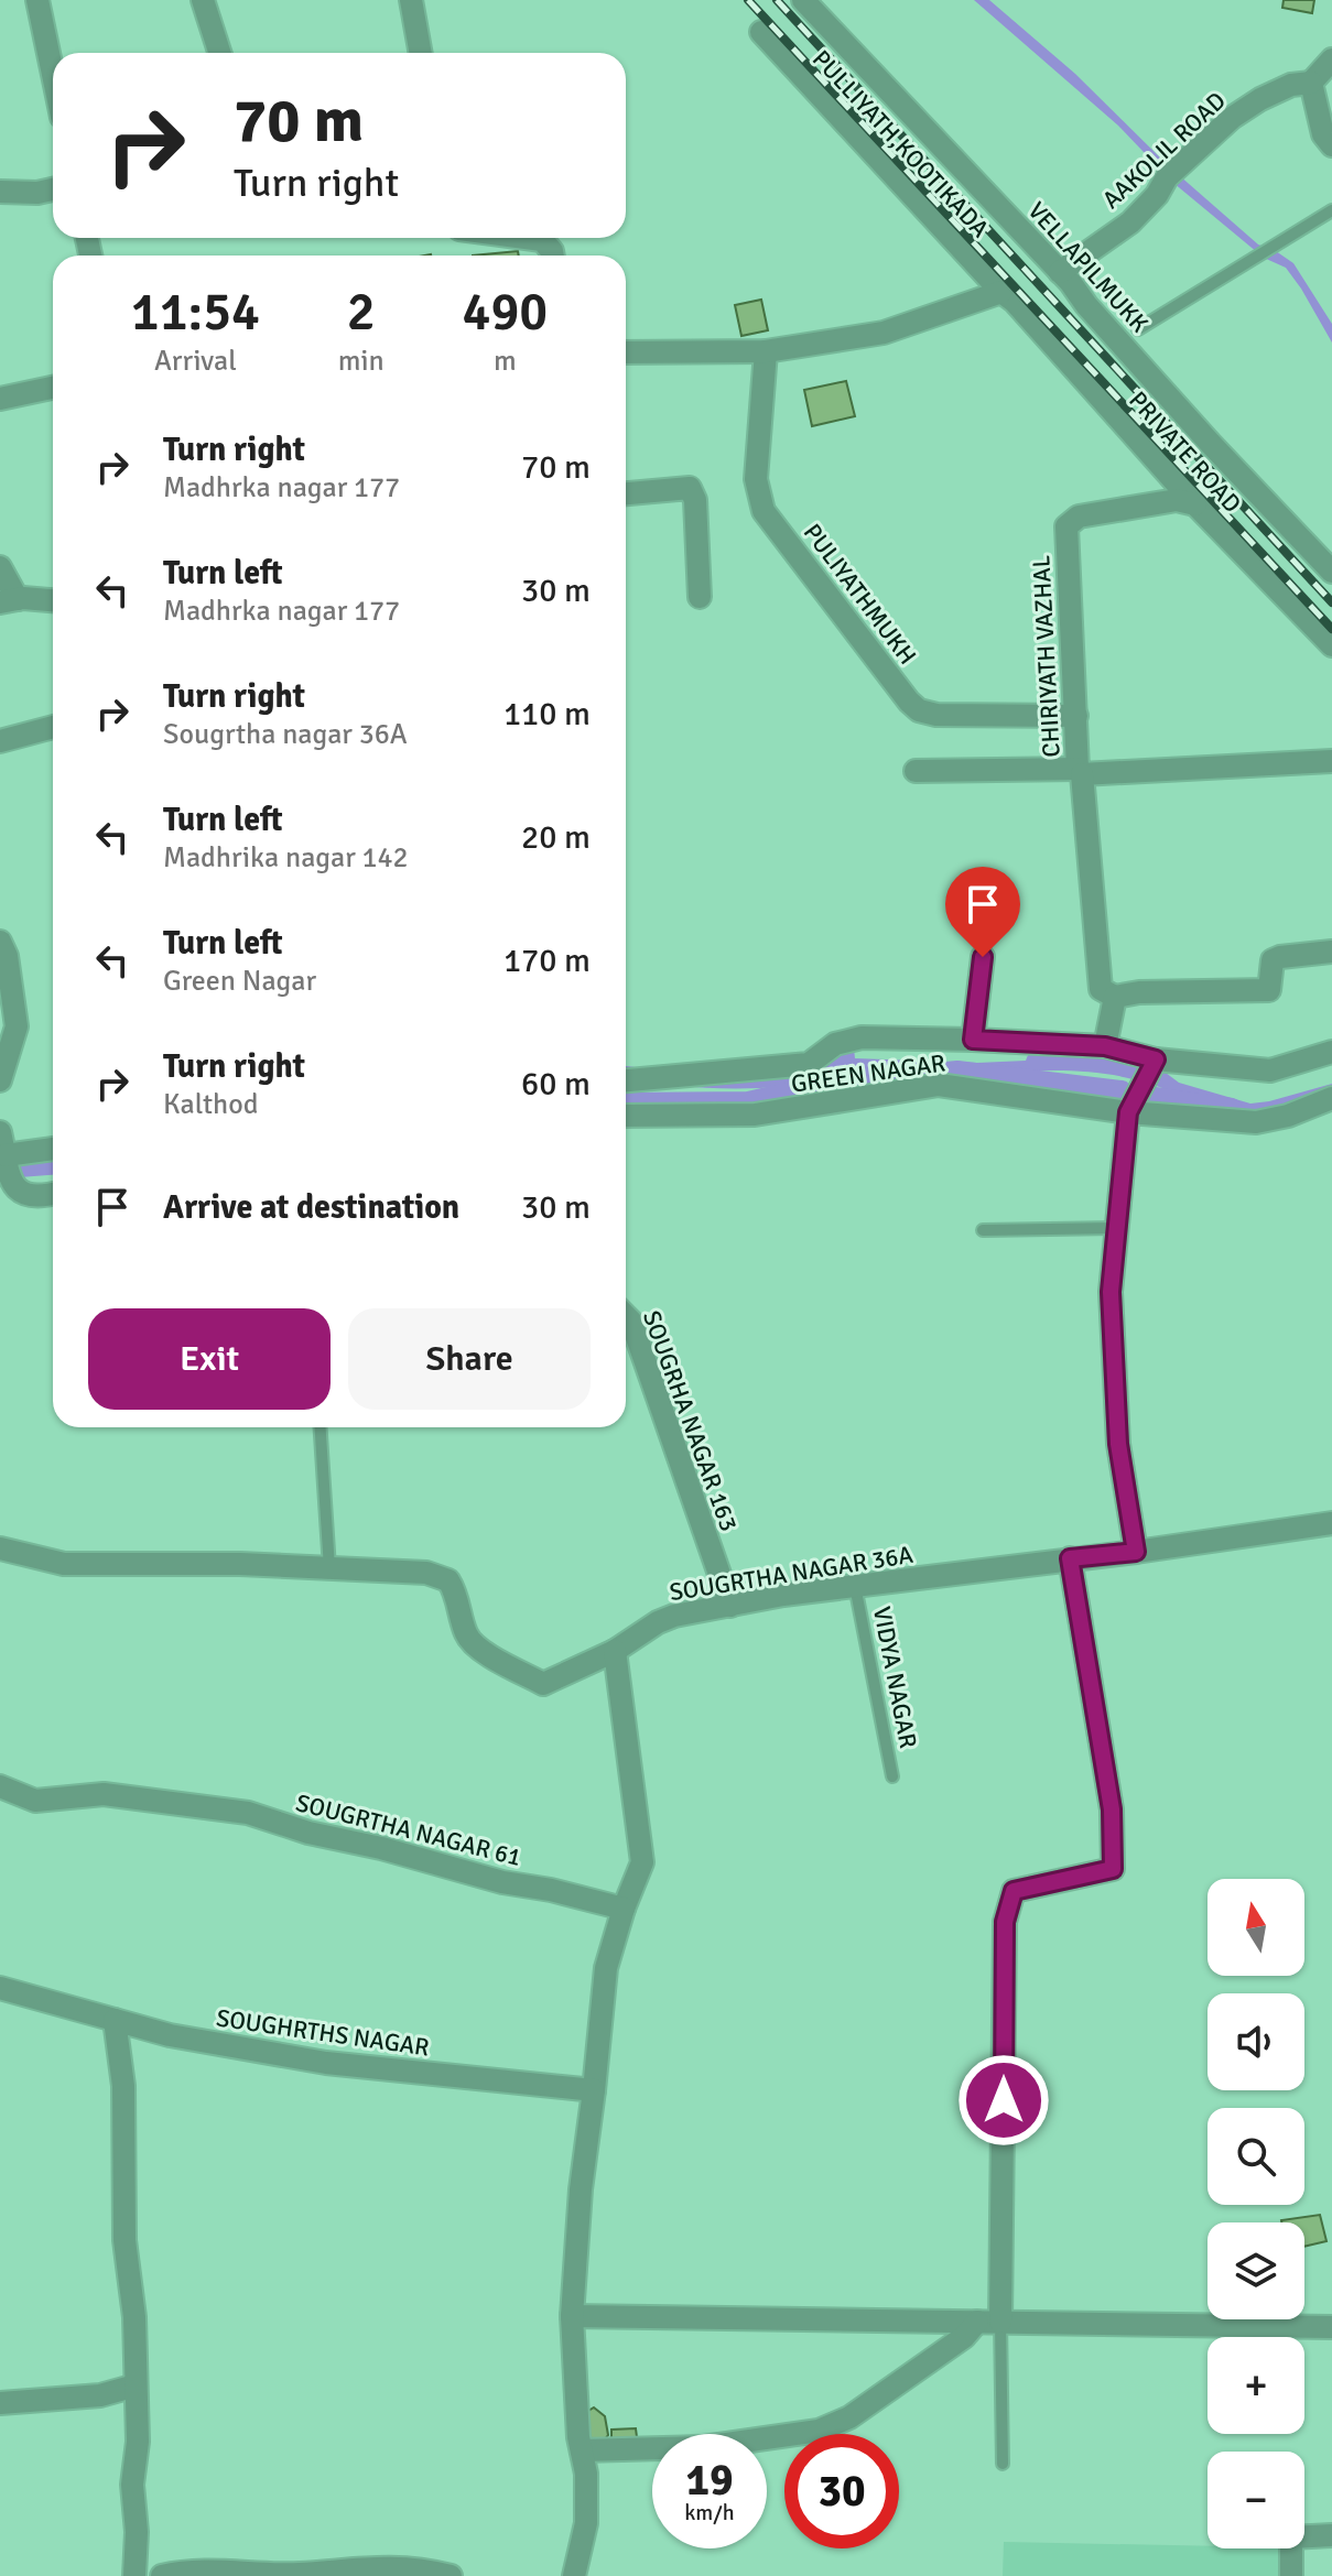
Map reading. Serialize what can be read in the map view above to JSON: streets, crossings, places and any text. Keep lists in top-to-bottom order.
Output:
{
  "streets": {
    "street": [
      "PULLIYATH,KOOTIKADA",
      "AAKOLIL ROAD",
      "VELLAPILMUKK",
      "PRIVATE ROAD",
      "PULIYATHMUKH",
      "CHIRIYATH VAZHAL",
      "GREEN NAGAR",
      "SOUGRHA NAGAR 163",
      "SOUGRTHA NAGAR 36A",
      "SOUGRTHA NAGAR 61",
      "SOUGHRTHS NAGAR"
    ],
    "lane": ["VIDYA NAGAR"]
  },
  "crossings": [
    ["PULLIYATH,KOOTIKADA", "PRIVATE ROAD"],
    ["AAKOLIL ROAD", "VELLAPILMUKK"],
    ["PRIVATE ROAD", "CHIRIYATH VAZHAL"],
    ["PULIYATHMUKH", "CHIRIYATH VAZHAL"],
    ["SOUGRHA NAGAR 163", "SOUGRTHA NAGAR 36A"],
    ["SOUGRTHA NAGAR 36A", "VIDYA NAGAR"]
  ],
  "north": "top",
  "page": {
    "turn": ["70 m", "Turn right"],
    "eta": [
      "11:54",
      "Arrival",
      "2",
      "min",
      "490",
      "m"
    ],
    "list": [
      {
        "name": "Turn right",
        "note": "Madhrka nagar 177",
        "value": "70 m"
      },
      {
        "name": "Turn left",
        "note": "Madhrka nagar 177",
        "value": "30 m"
      },
      {
        "name": "Turn right",
        "note": "Sougrtha nagar 36A",
        "value": "110 m"
      },
      {
        "name": "Turn left",
        "note": "Madhrika nagar 142",
        "value": "20 m"
      },
      {
        "name": "Turn left",
        "note": "Green Nagar",
        "value": "170 m"
      },
      {
        "name": "Turn right",
        "note": "Kalthod",
        "value": "60 m"
      },
      {
        "name": "Arrive at destination",
        "value": "30 m"
      }
    ],
    "buttons": ["Exit", "Share"],
    "map_buttons": ["+", "−"],
    "speed": "19 km/h",
    "limit": "30"
  }
}
